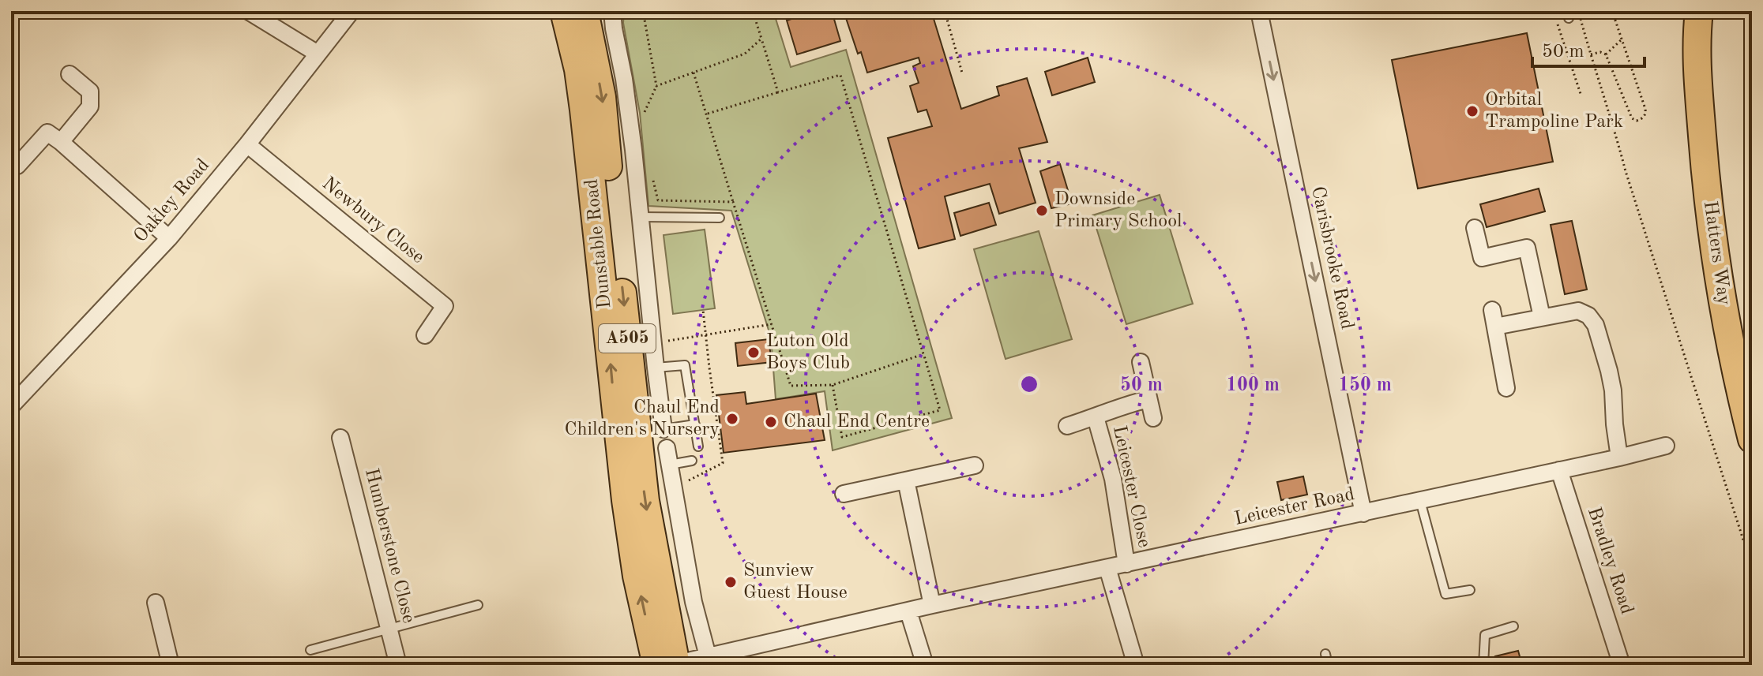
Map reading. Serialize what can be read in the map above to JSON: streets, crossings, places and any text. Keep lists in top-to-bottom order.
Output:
{
  "streets": {
    "main road": ["Dunstable Road", "Hatters Way", "A505"],
    "street": [
      "Oakley Road",
      "Newbury Close",
      "Carisbrooke Road",
      "Leicester Close",
      "Leicester Road",
      "Humberstone Close",
      "Bradley Road"
    ]
  },
  "crossings": [
    ["Oakley Road", "Newbury Close"],
    ["Dunstable Road", "Leicester Road"],
    ["Carisbrooke Road", "Leicester Road"],
    ["Leicester Close", "Leicester Road"],
    ["Leicester Road", "Bradley Road"]
  ],
  "one_way": ["Carisbrooke Road"],
  "places": [
    "Orbital Trampoline Park",
    "Downside Primary School",
    "Luton Old Boys Club",
    "Chaul End Children's Nursery",
    "Chaul End Centre",
    "Sunview Guest House"
  ],
  "scale_bar": "50 m",
  "rings": ["50 m", "100 m", "150 m"]
}
